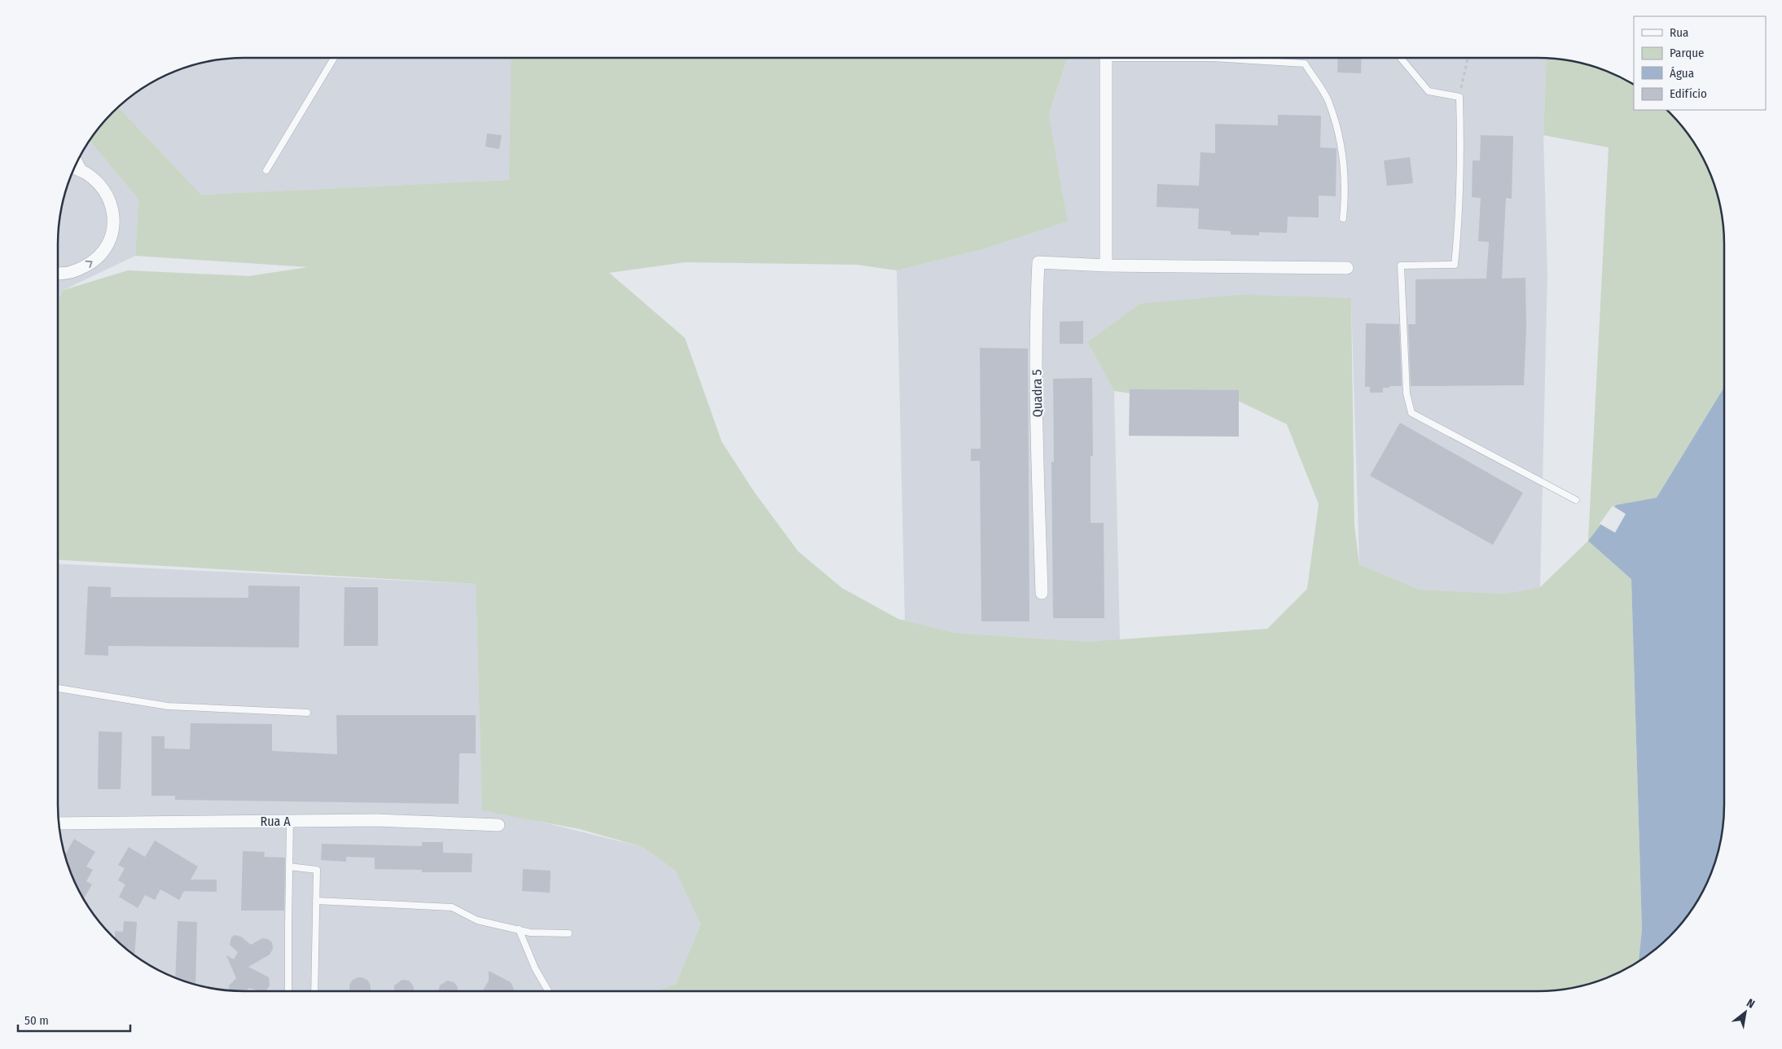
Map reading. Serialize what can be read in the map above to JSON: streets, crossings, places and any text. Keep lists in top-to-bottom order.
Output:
{
  "streets": {
    "street": ["Quadra 5", "Rua A"]
  },
  "legend": [
    "Rua",
    "Parque",
    "Água",
    "Edifício"
  ],
  "scale_bar": "50 m",
  "north": "top right"
}
